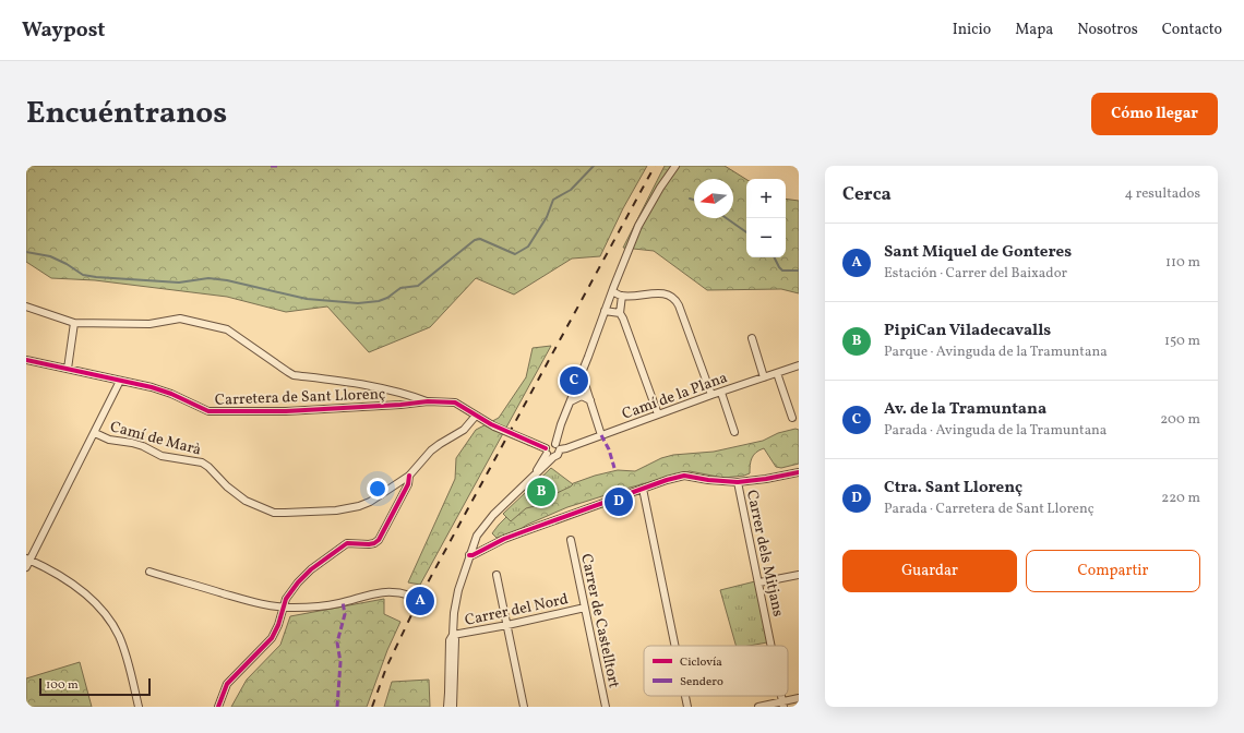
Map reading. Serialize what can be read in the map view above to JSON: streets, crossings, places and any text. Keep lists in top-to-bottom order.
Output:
{
  "streets": {
    "street": [
      "Camí de la Plana",
      "Carretera de Sant Llorenç",
      "Camí de Marà",
      "Carrer dels Mitjans",
      "Carrer del Nord",
      "Carrer de Castelltort"
    ]
  },
  "crossings": [
    ["Camí de la Plana", "Carretera de Sant Llorenç"],
    ["Carretera de Sant Llorenç", "Camí de Marà"],
    ["Carrer del Nord", "Carrer de Castelltort"]
  ],
  "legend": ["Ciclovía", "Sendero"],
  "scale_bar": "100 m",
  "north": "left",
  "page": {
    "header": "Waypost",
    "nav": [
      "Inicio",
      "Mapa",
      "Nosotros",
      "Contacto"
    ],
    "title": "Encuéntranos",
    "buttons": [
      "Cómo llegar",
      ["Guardar", "Compartir"]
    ],
    "heading": ["Cerca", "4 resultados"],
    "map_buttons": ["+", "−"],
    "list": [
      {
        "mark": "A",
        "name": "Sant Miquel de Gonteres",
        "note": "Estación · Carrer del Baixador",
        "value": "110 m"
      },
      {
        "mark": "B",
        "name": "PipiCan Viladecavalls",
        "note": "Parque · Avinguda de la Tramuntana",
        "value": "150 m"
      },
      {
        "mark": "C",
        "name": "Av. de la Tramuntana",
        "note": "Parada · Avinguda de la Tramuntana",
        "value": "200 m"
      },
      {
        "mark": "D",
        "name": "Ctra. Sant Llorenç",
        "note": "Parada · Carretera de Sant Llorenç",
        "value": "220 m"
      }
    ],
    "pins": [
      "C",
      "B",
      "D",
      "A"
    ],
    "scale": "100 m"
  }
}
